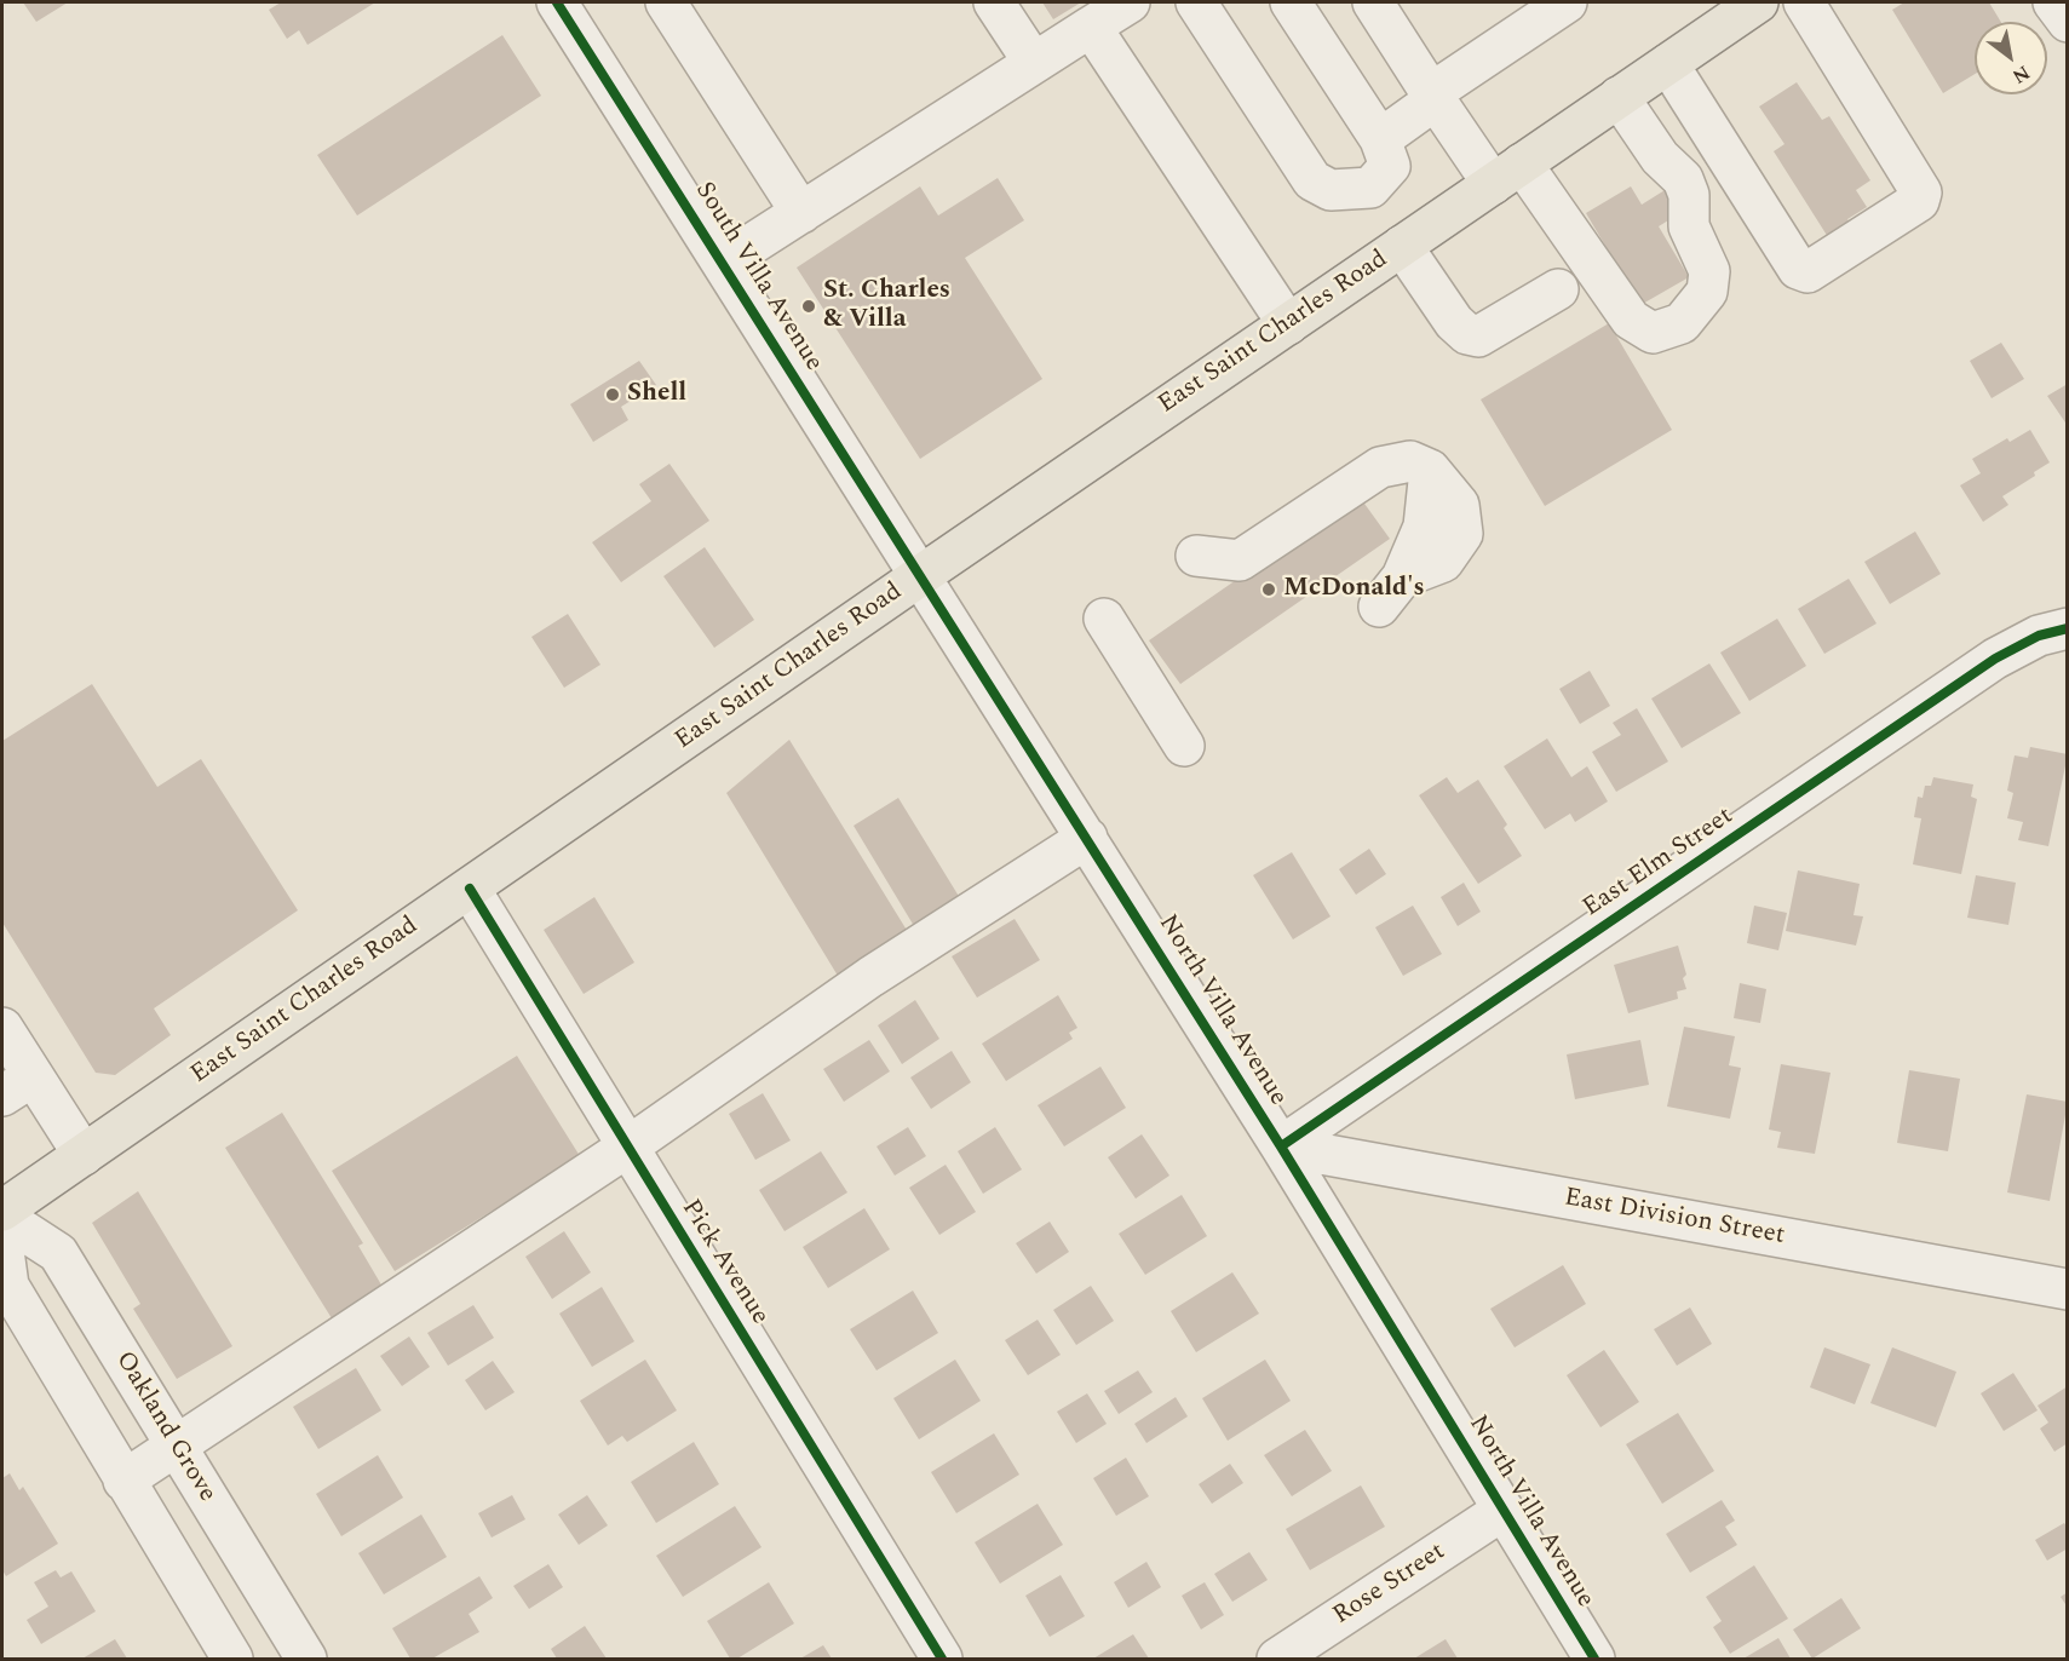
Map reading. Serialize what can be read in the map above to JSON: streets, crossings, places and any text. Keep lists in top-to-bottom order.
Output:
{
  "streets": {
    "main road": ["East Saint Charles Road"],
    "street": [
      "South Villa Avenue",
      "East Elm Street",
      "North Villa Avenue",
      "East Division Street",
      "Pick Avenue",
      "Oakland Grove",
      "Rose Street"
    ]
  },
  "crossings": [
    ["South Villa Avenue", "East Saint Charles Road"],
    ["South Villa Avenue", "North Villa Avenue"],
    ["East Saint Charles Road", "North Villa Avenue"],
    ["East Saint Charles Road", "Pick Avenue"],
    ["East Saint Charles Road", "Oakland Grove"],
    ["East Elm Street", "North Villa Avenue"],
    ["East Elm Street", "East Division Street"],
    ["North Villa Avenue", "East Division Street"],
    ["North Villa Avenue", "Rose Street"]
  ],
  "places": ["St. Charles & Villa", "Shell", "McDonald's"],
  "north": "bottom right"
}
